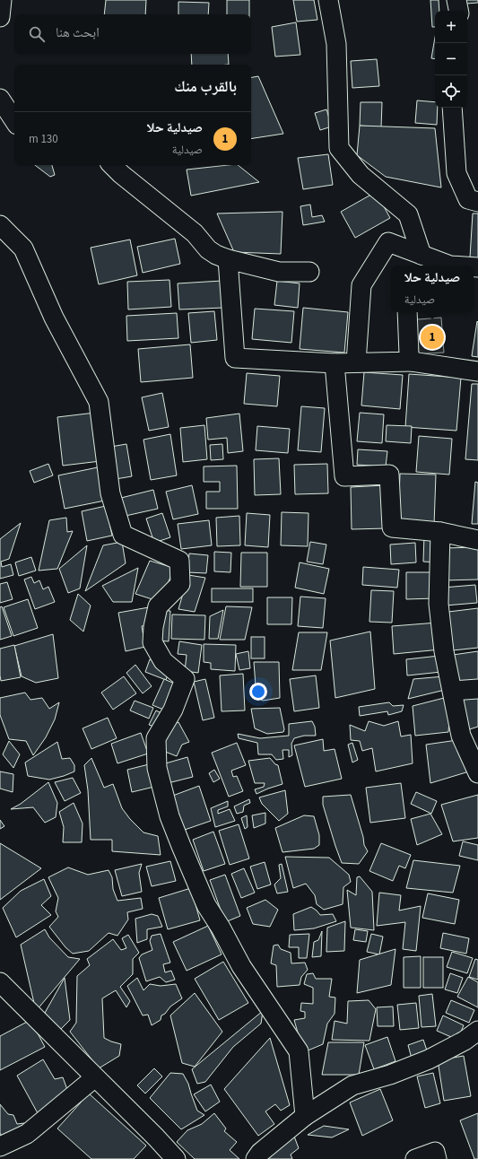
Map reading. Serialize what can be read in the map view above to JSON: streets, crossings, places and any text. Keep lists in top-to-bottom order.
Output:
{
  "page": {
    "map_buttons": ["+", "−"],
    "search": "ابحث هنا",
    "heading": "بالقرب منك",
    "list": [
      {
        "mark": "1",
        "name": "صيدلية حلا",
        "note": "صيدلية",
        "value": "130 m"
      }
    ],
    "popup": ["صيدلية حلا", "صيدلية"],
    "pins": "1"
  }
}
